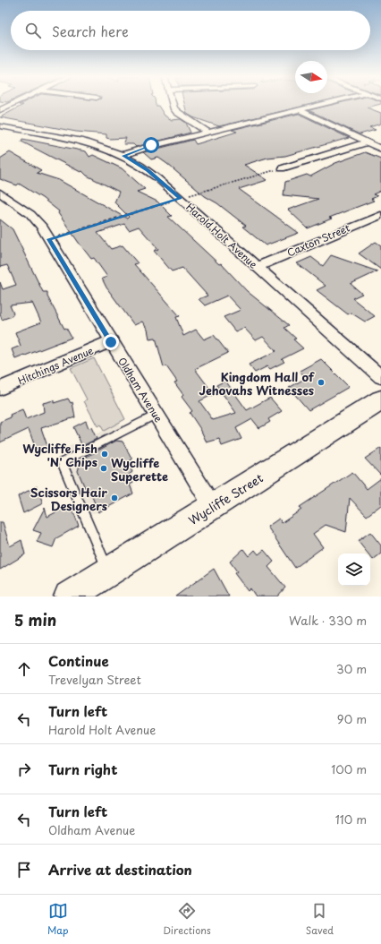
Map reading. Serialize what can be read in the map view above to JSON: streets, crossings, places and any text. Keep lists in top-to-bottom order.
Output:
{
  "streets": {
    "street": [
      "Harold Holt Avenue",
      "Caxton Street",
      "Hitchings Avenue",
      "Oldham Avenue",
      "Wycliffe Street"
    ]
  },
  "crossings": [
    ["Harold Holt Avenue", "Caxton Street"],
    ["Hitchings Avenue", "Oldham Avenue"],
    ["Oldham Avenue", "Wycliffe Street"]
  ],
  "places": [
    "Kingdom Hall of Jehovahs Witnesses",
    "Wycliffe Fish 'N' Chips",
    "Wycliffe Superette",
    "Scissors Hair Designers"
  ],
  "north": "right",
  "page": {
    "search": "Search here",
    "heading": ["5 min", "Walk · 330 m"],
    "list": [
      ["Continue", "Trevelyan Street", "30 m"],
      ["Turn left", "Harold Holt Avenue", "90 m"],
      ["Turn right", "100 m"],
      ["Turn left", "Oldham Avenue", "110 m"],
      "Arrive at destination"
    ],
    "nav": ["Map", "Directions", "Saved"]
  }
}
